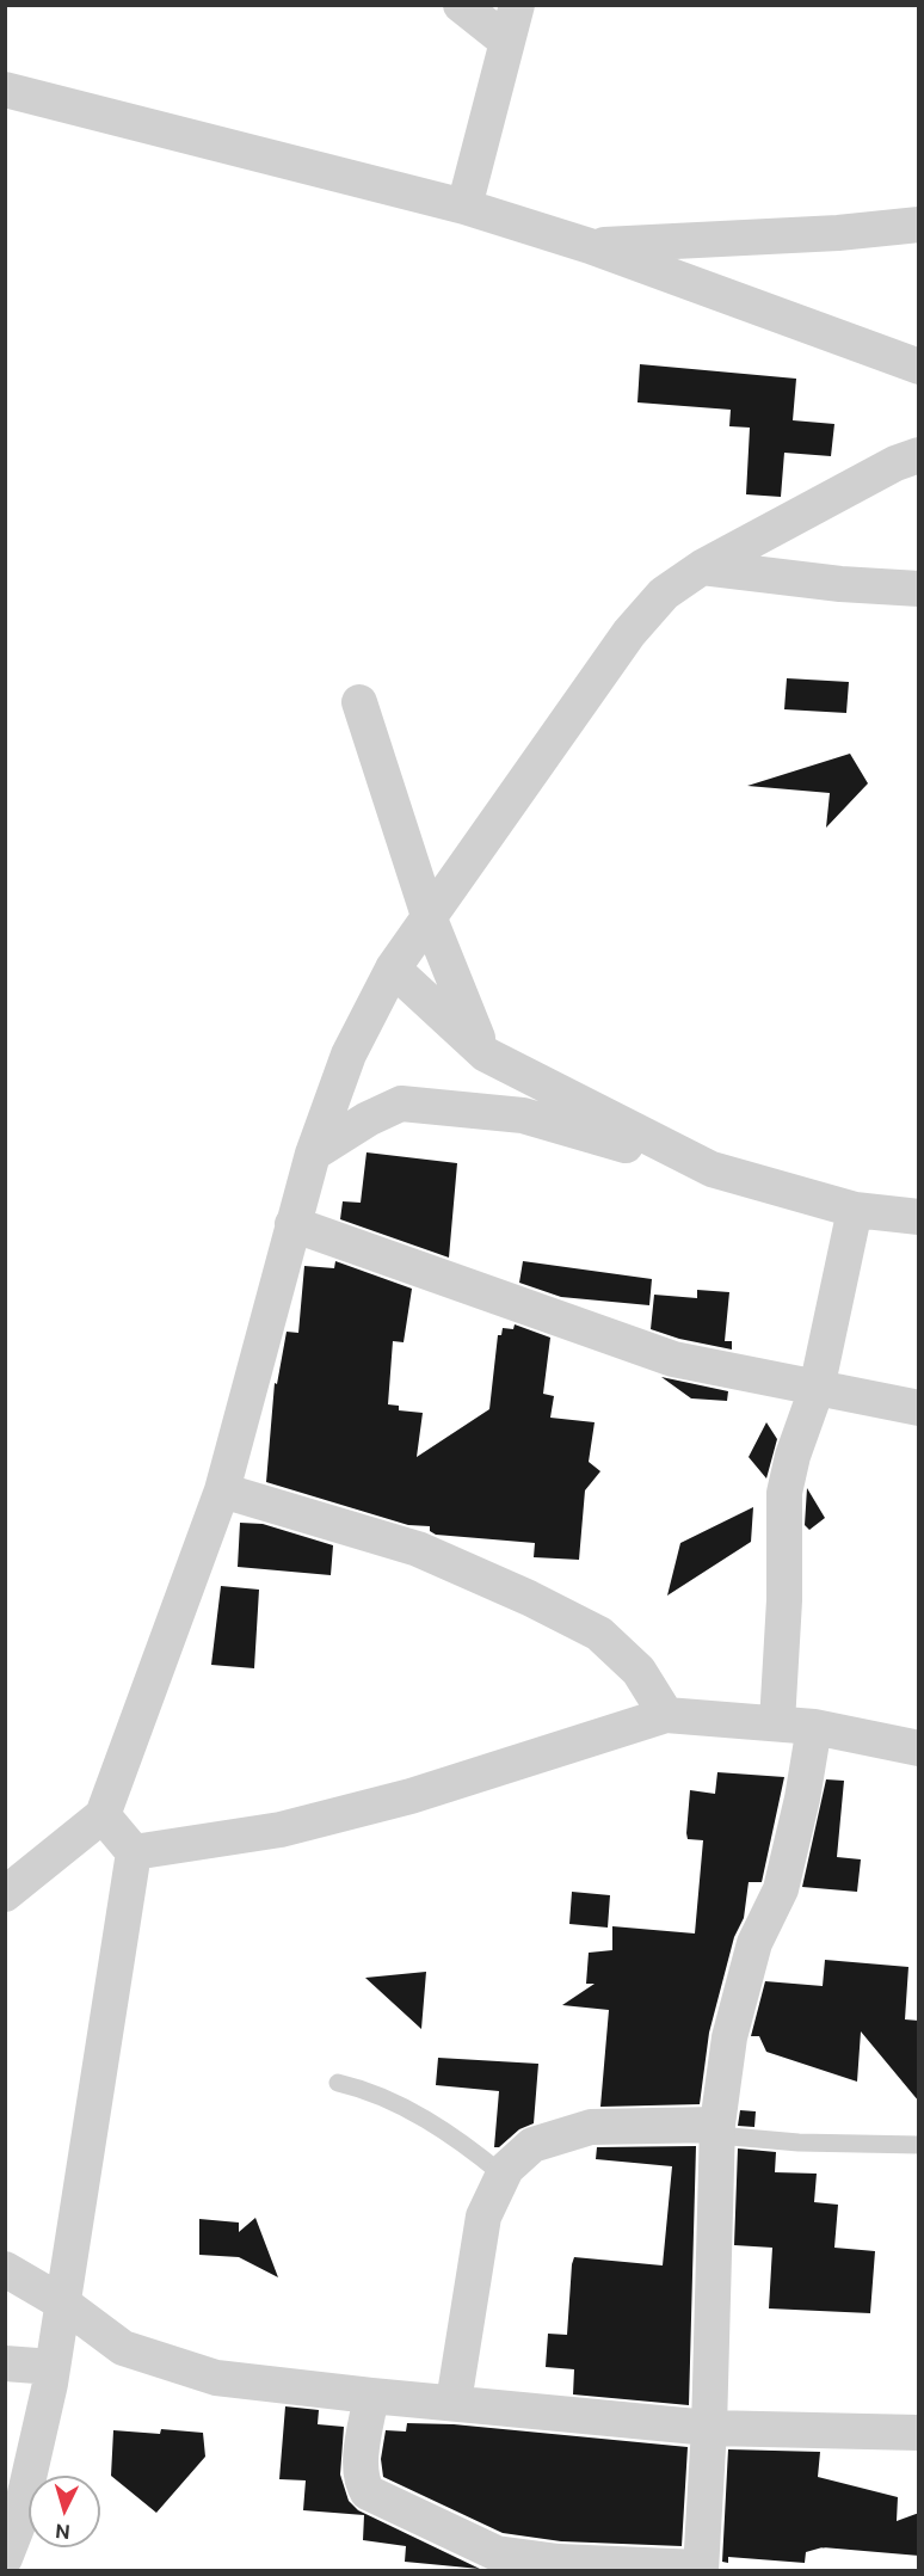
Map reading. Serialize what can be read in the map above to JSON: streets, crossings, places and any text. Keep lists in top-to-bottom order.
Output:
{
  "north": "bottom"
}
